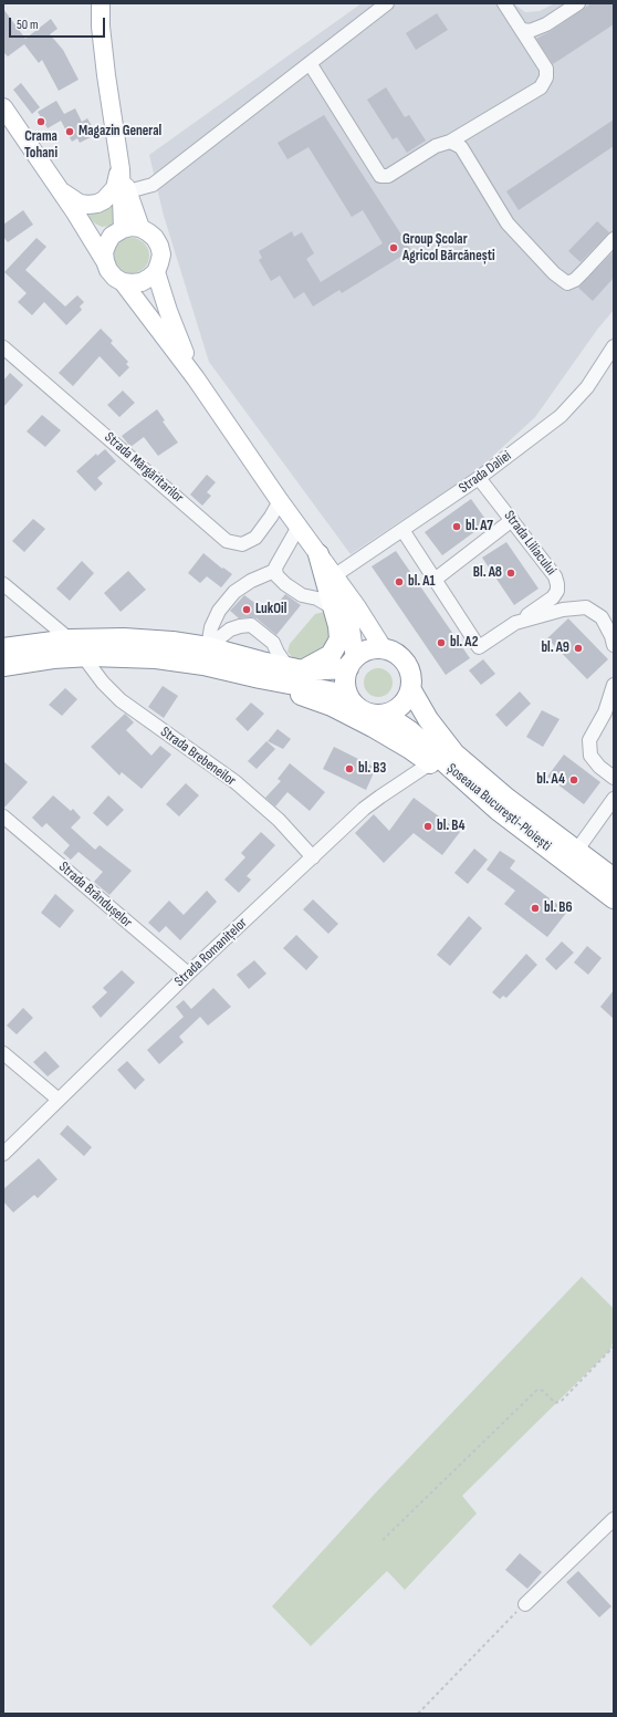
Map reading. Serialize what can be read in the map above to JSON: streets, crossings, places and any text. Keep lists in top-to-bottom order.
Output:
{
  "streets": {
    "highway": ["Șoseaua București-Ploiești"],
    "street": [
      "Strada Mărgăritarilor",
      "Strada Daliei",
      "Strada Liliacului",
      "Strada Brebeneilor",
      "Strada Brândușelor",
      "Strada Romanițelor"
    ]
  },
  "crossings": [
    ["Strada Daliei", "Strada Liliacului"],
    ["Strada Brebeneilor", "Strada Romanițelor"],
    ["Strada Brândușelor", "Strada Romanițelor"]
  ],
  "places": [
    "Crama Tohani",
    "Magazin General",
    "Group Școlar Agricol Bărcănești",
    "bl. A7",
    "Bl. A8",
    "bl. A1",
    "LukOil",
    "bl. A2",
    "bl. A9",
    "bl. B3",
    "bl. A4",
    "bl. B4",
    "bl. B6"
  ],
  "scale_bar": "50 m"
}
